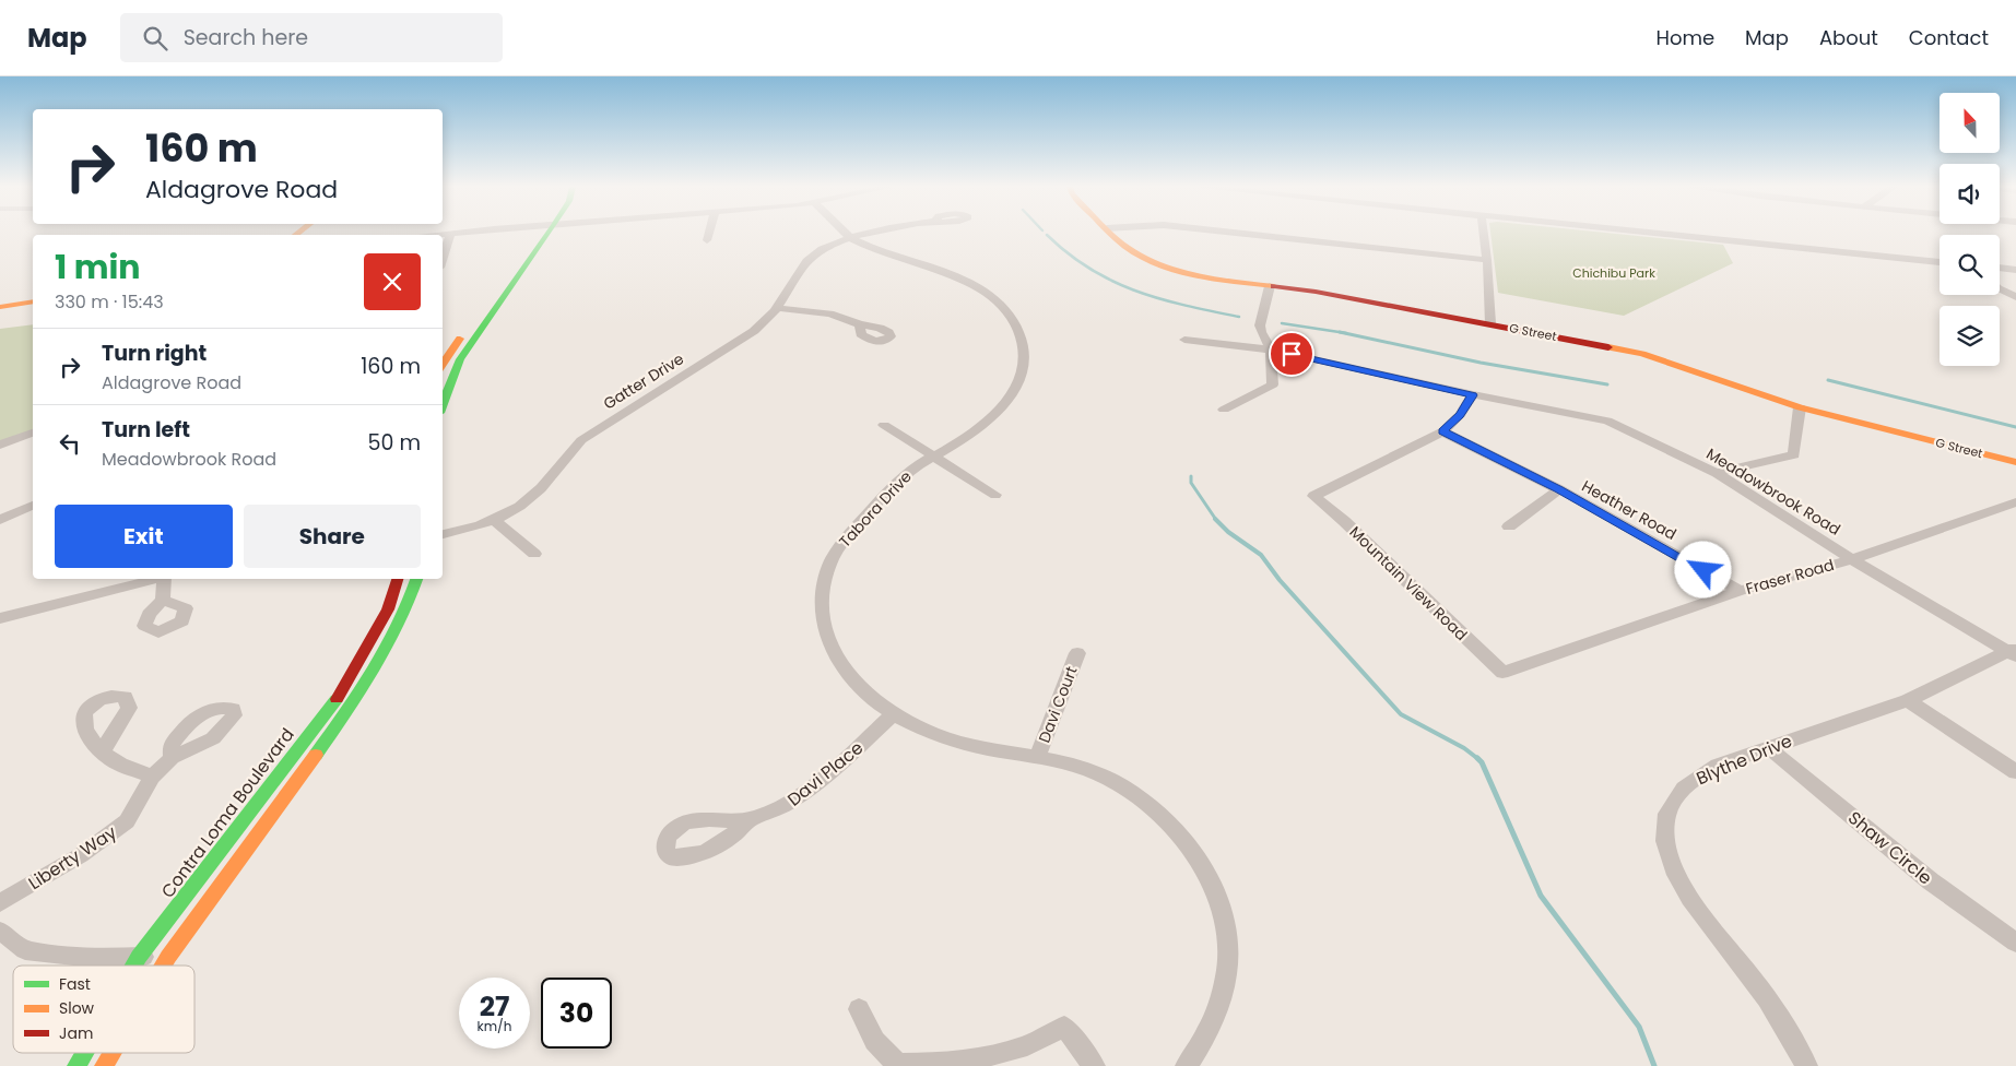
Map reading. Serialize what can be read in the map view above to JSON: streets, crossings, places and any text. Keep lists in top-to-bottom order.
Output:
{
  "streets": {
    "main road": ["G Street", "Contra Loma Boulevard"],
    "street": [
      "Gatter Drive",
      "Meadowbrook Road",
      "Tabora Drive",
      "Heather Road",
      "Fraser Road",
      "Mountain View Road",
      "Davi Court",
      "Blythe Drive",
      "Davi Place",
      "Shaw Circle",
      "Liberty Way"
    ]
  },
  "crossings": [
    ["Gatter Drive", "Tabora Drive"],
    ["Meadowbrook Road", "Fraser Road"],
    ["Meadowbrook Road", "Blythe Drive"],
    ["Tabora Drive", "Davi Court"],
    ["Tabora Drive", "Davi Place"],
    ["Heather Road", "Fraser Road"],
    ["Heather Road", "Mountain View Road"],
    ["Fraser Road", "Mountain View Road"],
    ["Blythe Drive", "Shaw Circle"]
  ],
  "parks": ["Chichibu Park"],
  "legend": ["Fast", "Slow", "Jam"],
  "north": "top",
  "page": {
    "header": "Map",
    "search": "Search here",
    "nav": [
      "Home",
      "Map",
      "About",
      "Contact"
    ],
    "turn": ["160 m", "Aldagrove Road"],
    "heading": ["1 min", "330 m · 15:43"],
    "list": [
      {
        "name": "Turn right",
        "note": "Aldagrove Road",
        "value": "160 m"
      },
      {
        "name": "Turn left",
        "note": "Meadowbrook Road",
        "value": "50 m"
      }
    ],
    "buttons": ["Exit", "Share"],
    "speed": "27 km/h",
    "limit": "30"
  }
}
